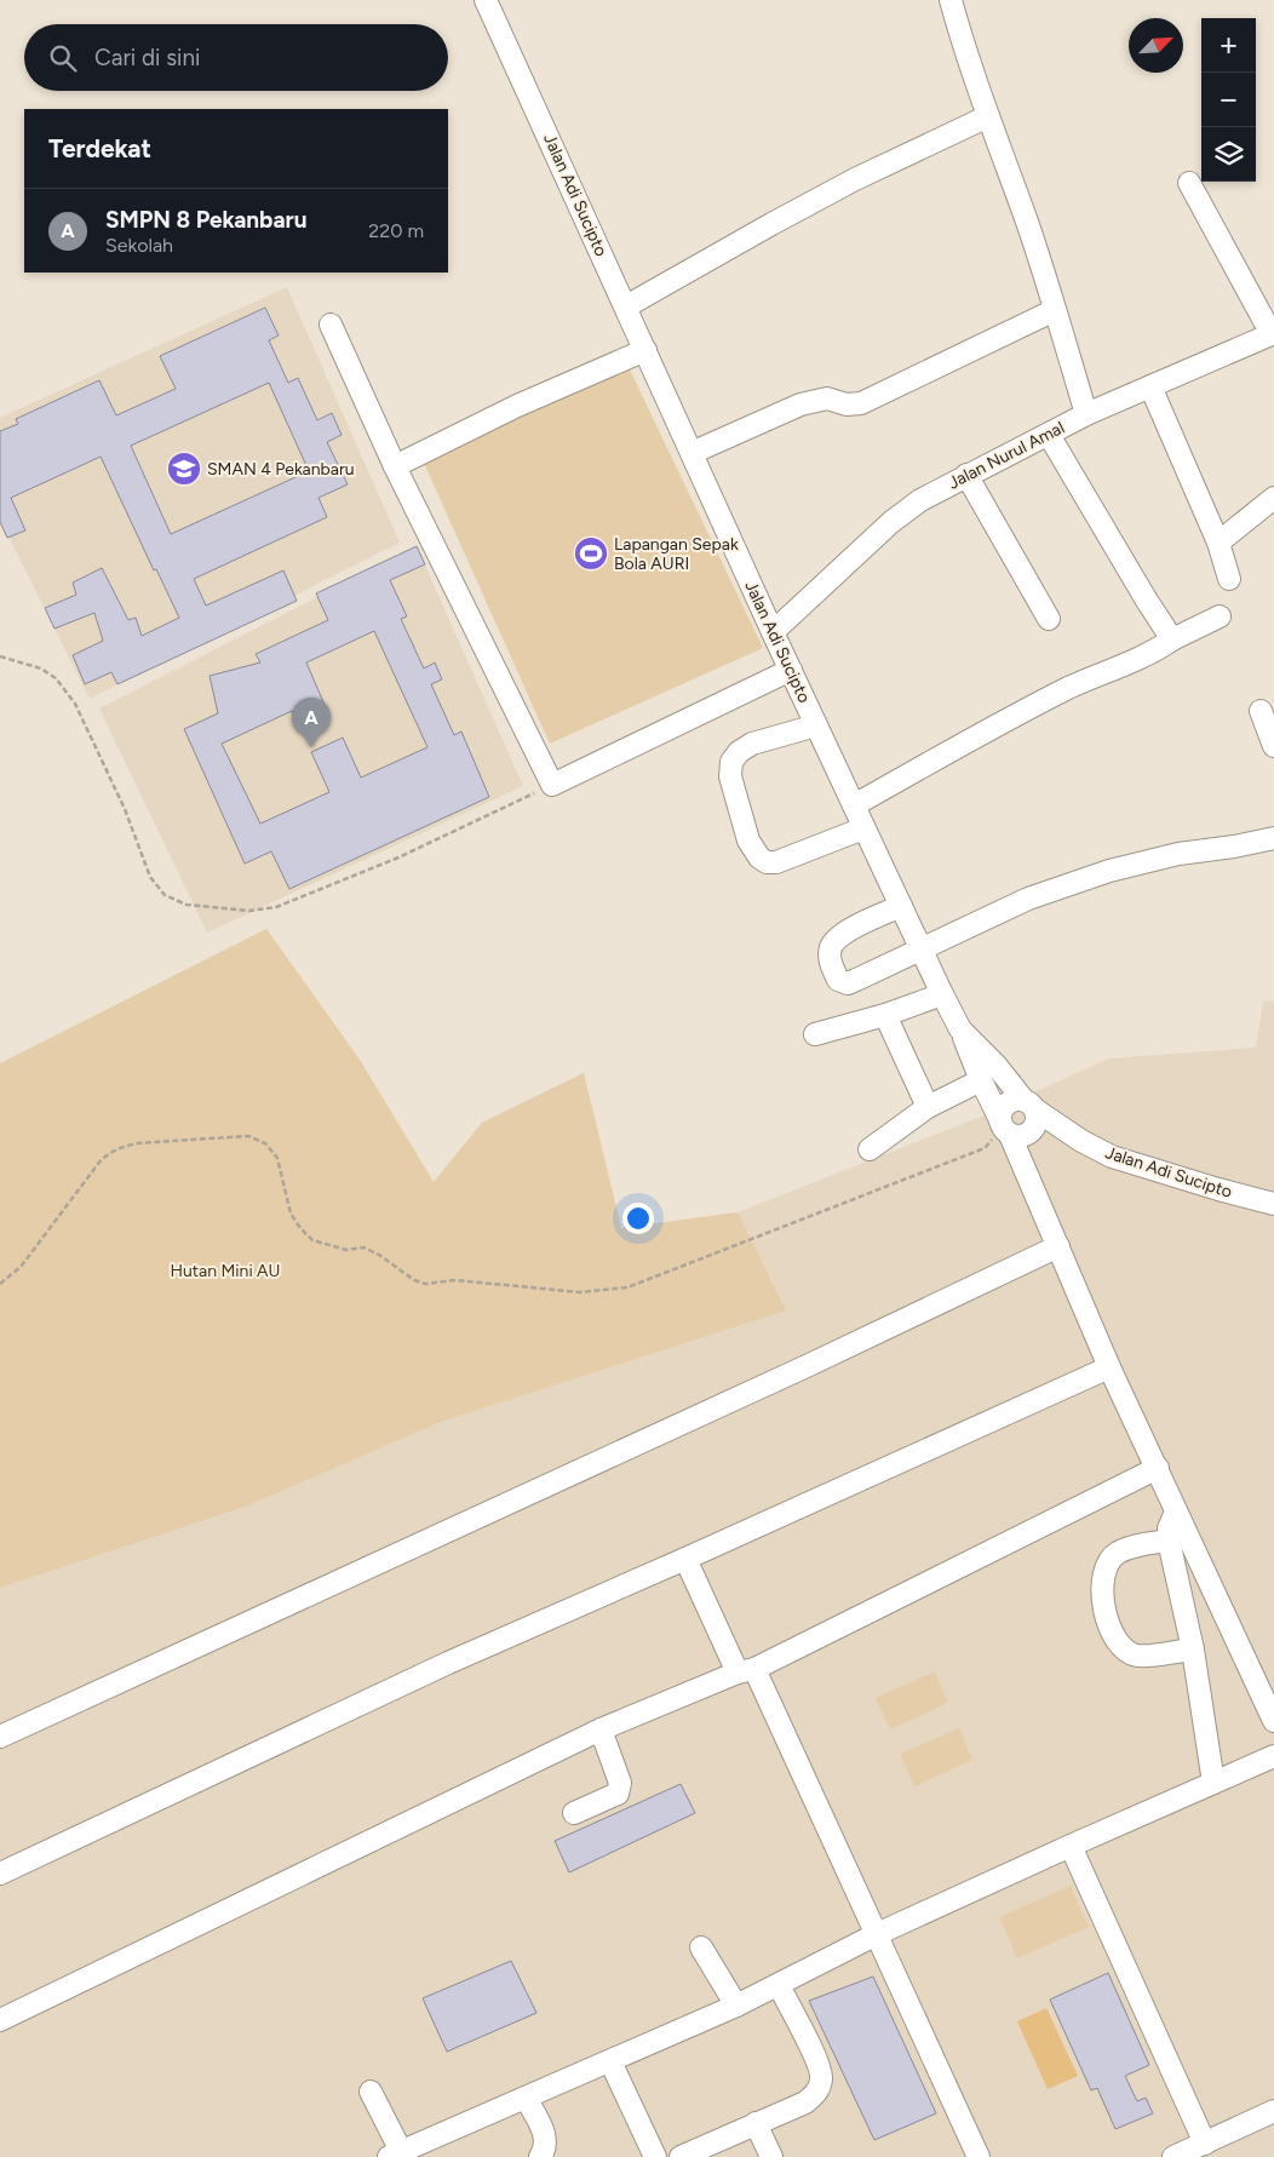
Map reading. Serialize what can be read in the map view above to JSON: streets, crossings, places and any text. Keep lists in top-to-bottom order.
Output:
{
  "streets": {
    "street": ["Jalan Adi Sucipto", "Jalan Nurul Amal"]
  },
  "crossings": [
    ["Jalan Adi Sucipto", "Jalan Nurul Amal"]
  ],
  "parks": ["Hutan Mini AU"],
  "places": {
    "school or university": ["SMAN 4 Pekanbaru"],
    "sports": ["Lapangan Sepak Bola AURI"]
  },
  "north": "top right",
  "page": {
    "map_buttons": ["+", "−"],
    "search": "Cari di sini",
    "heading": "Terdekat",
    "list": [
      {
        "mark": "A",
        "name": "SMPN 8 Pekanbaru",
        "note": "Sekolah",
        "value": "220 m"
      }
    ],
    "pins": "A"
  }
}
